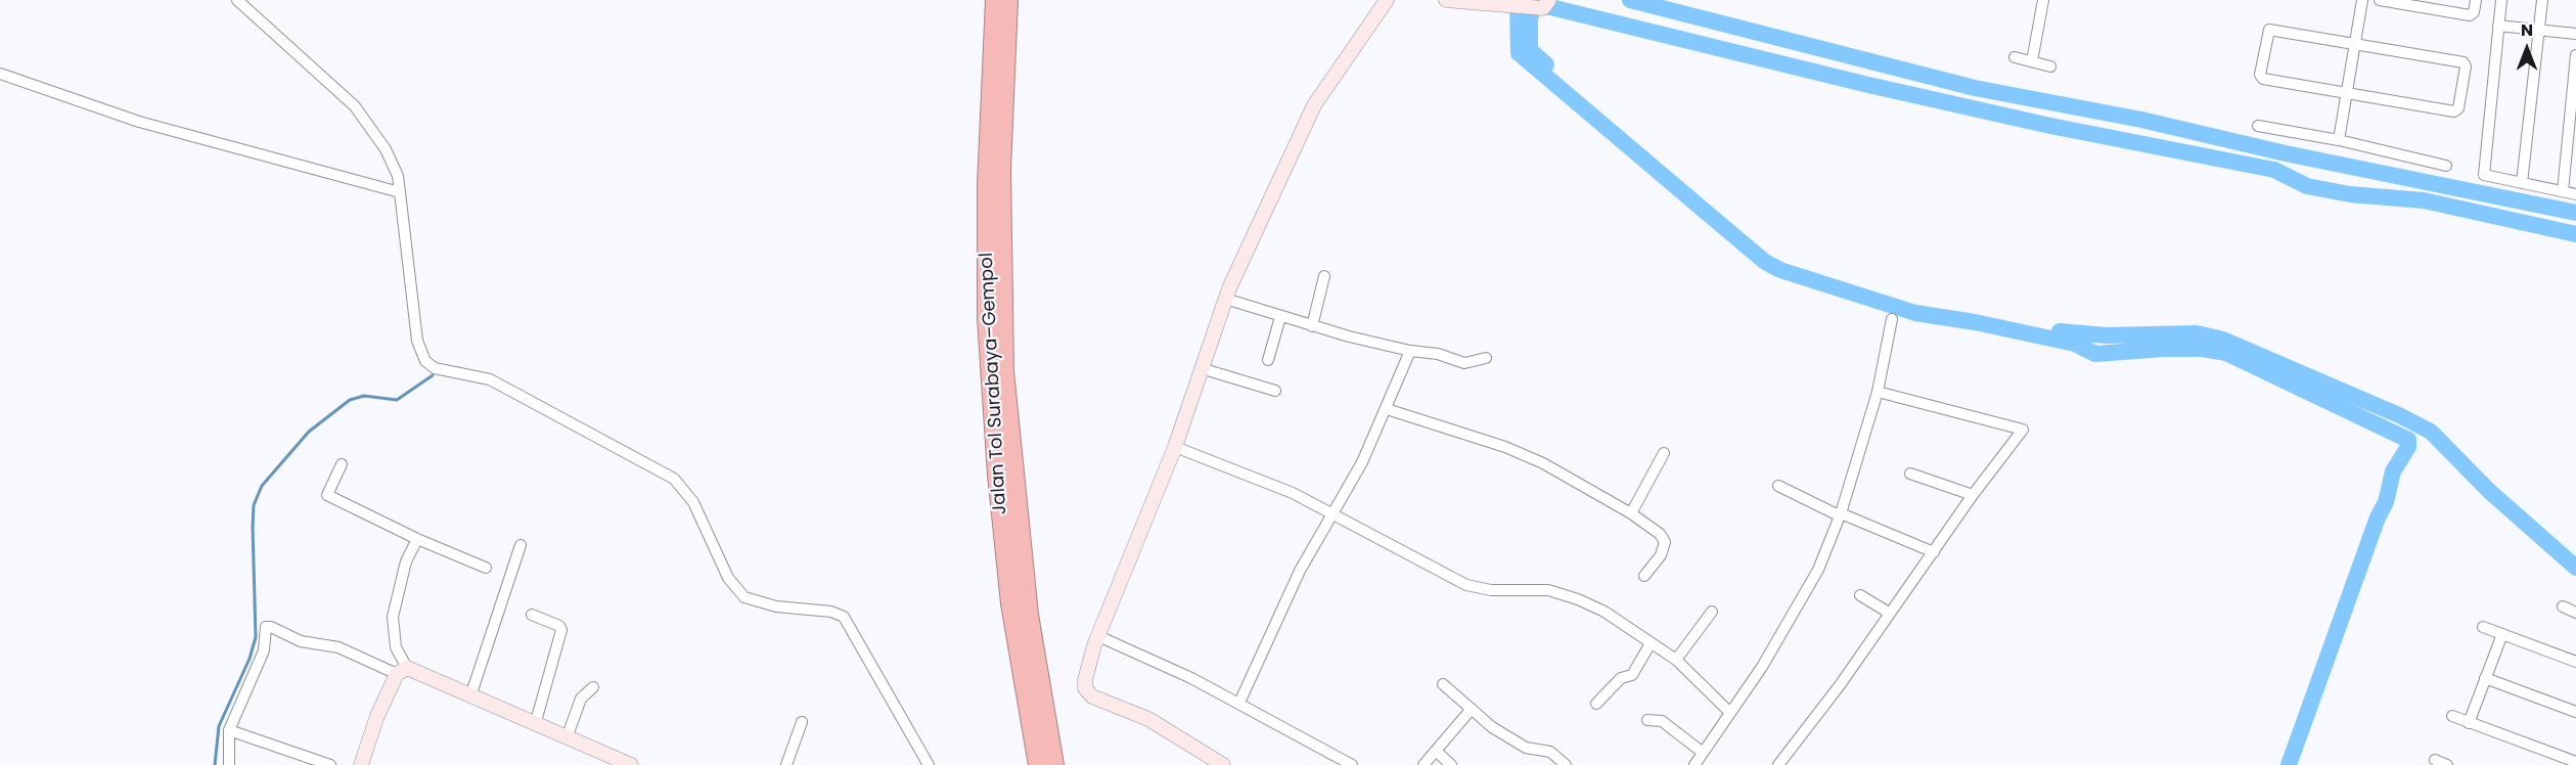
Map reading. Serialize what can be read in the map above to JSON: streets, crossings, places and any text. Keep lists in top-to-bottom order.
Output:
{
  "streets": {
    "highway": ["Jalan Tol Surabaya–Gempol"]
  },
  "north": "top"
}
